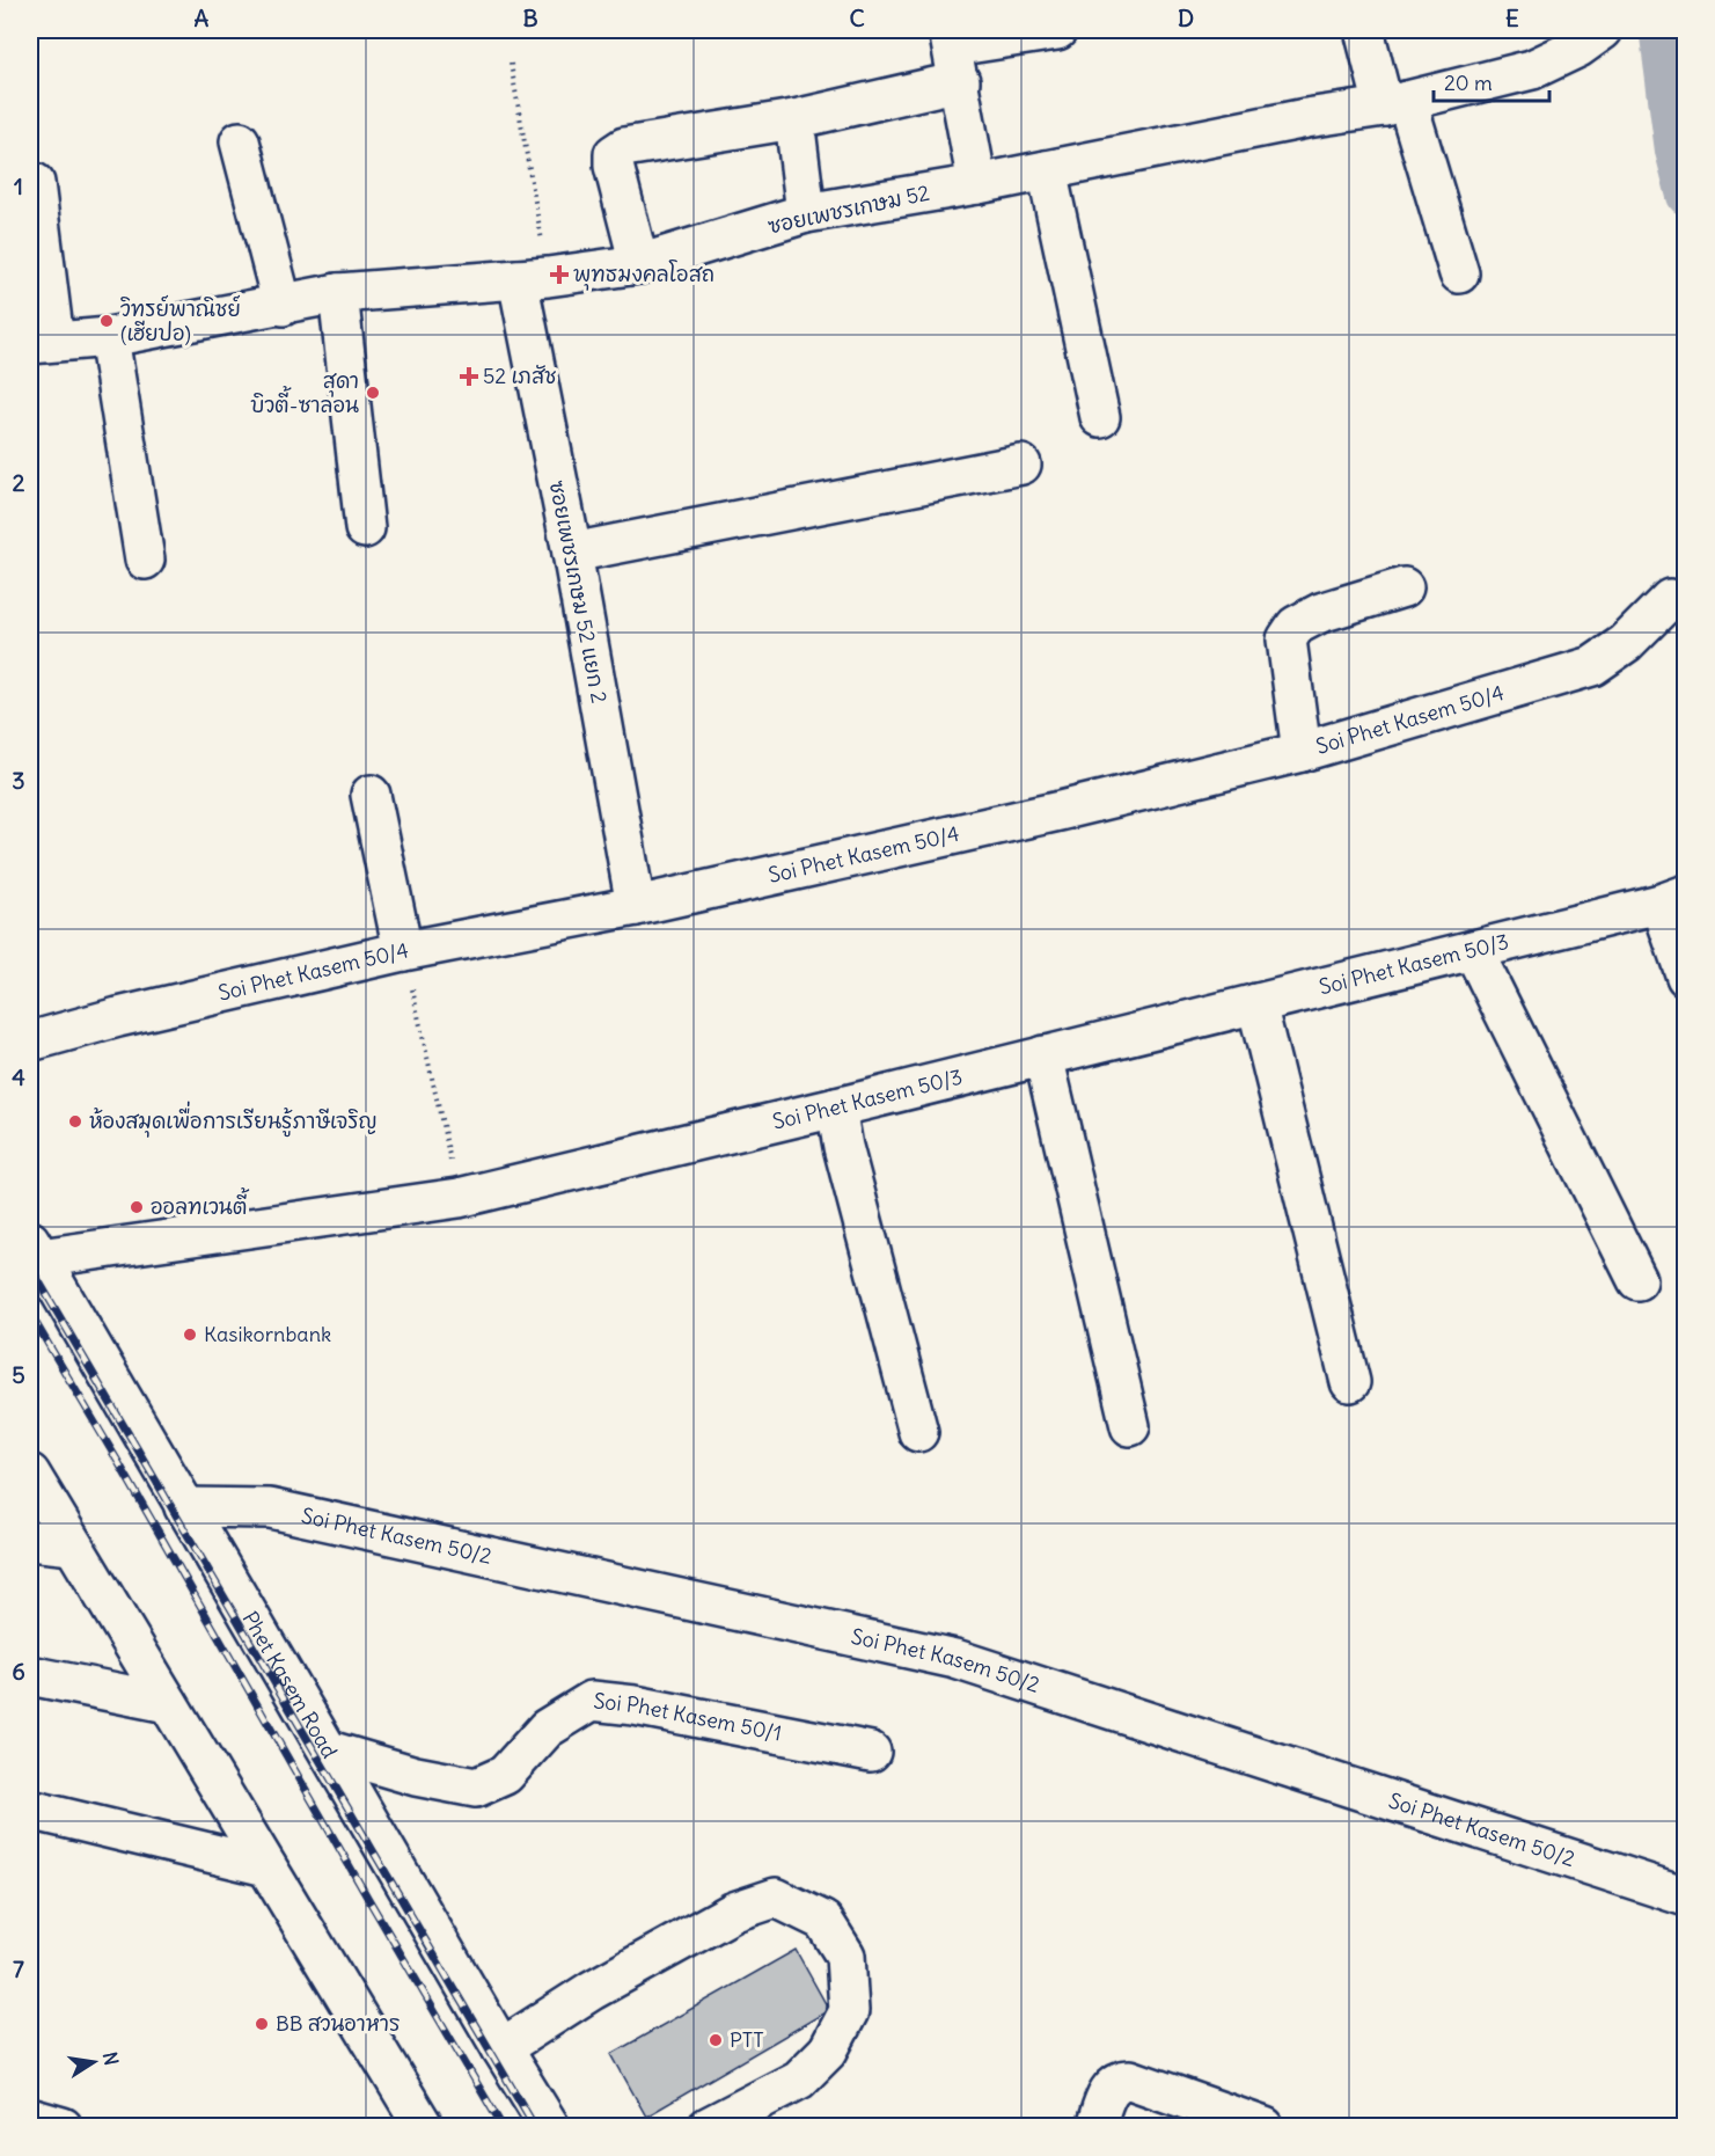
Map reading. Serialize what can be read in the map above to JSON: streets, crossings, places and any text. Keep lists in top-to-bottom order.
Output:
{
  "streets": {
    "street": [
      "ซอยเพชรเกษม 52",
      "ซอยเพชรเกษม 52 แยก 2",
      "Soi Phet Kasem 50/4",
      "Soi Phet Kasem 50/3",
      "Soi Phet Kasem 50/2",
      "Phet Kasem Road",
      "Soi Phet Kasem 50/1"
    ]
  },
  "crossings": [
    ["ซอยเพชรเกษม 52", "ซอยเพชรเกษม 52 แยก 2"],
    ["ซอยเพชรเกษม 52 แยก 2", "Soi Phet Kasem 50/4"],
    ["Soi Phet Kasem 50/3", "Phet Kasem Road"],
    ["Soi Phet Kasem 50/2", "Phet Kasem Road"],
    ["Phet Kasem Road", "Soi Phet Kasem 50/1"]
  ],
  "places": {
    "health": ["พุทธมงคลโอสถ", "52 เภสัช"],
    "other": [
      "วิทูรย์พาณิชย์ (เฮียปอ)",
      "สุดา บิวตี้-ซาลอน",
      "ห้องสมุดเพื่อการเรียนรู้ภาษีเจริญ",
      "ออลทเวนตี้",
      "Kasikornbank",
      "BB สวนอาหาร",
      "PTT"
    ]
  },
  "scale_bar": "20 m",
  "north": "right",
  "grid": {
    "columns": [
      "A",
      "B",
      "C",
      "D",
      "E"
    ],
    "rows": [
      "1",
      "2",
      "3",
      "4",
      "5",
      "6",
      "7"
    ]
  }
}
